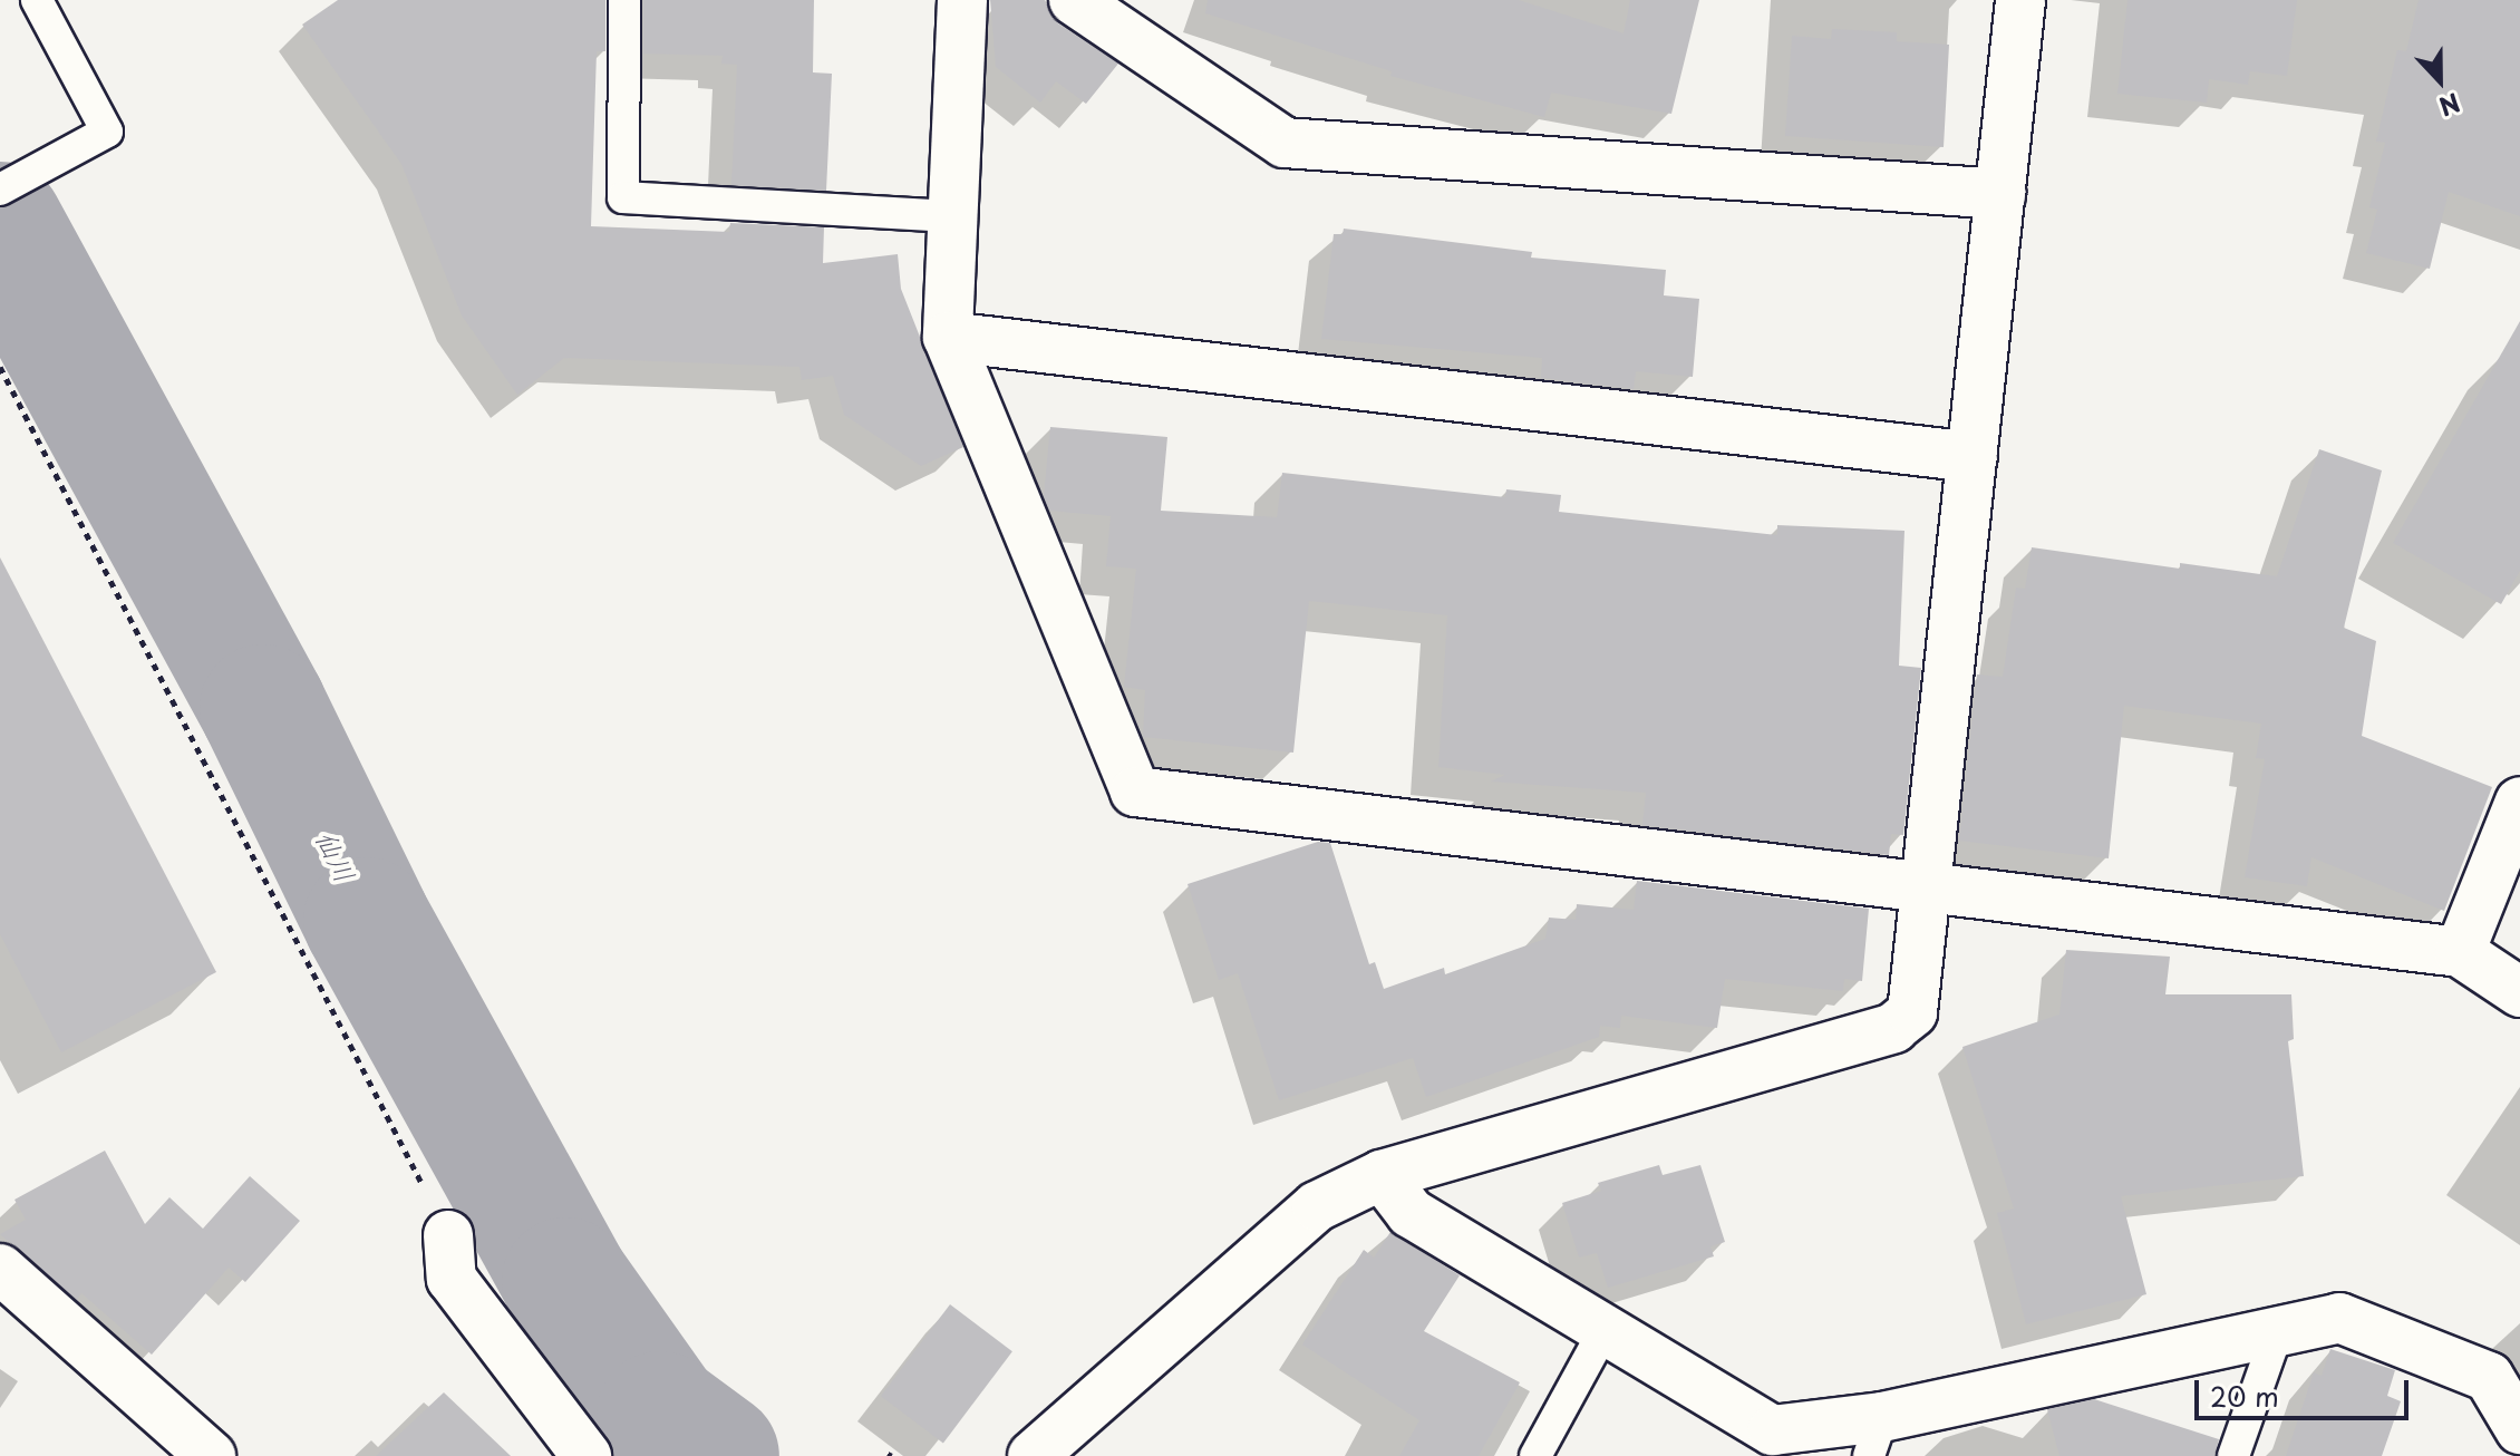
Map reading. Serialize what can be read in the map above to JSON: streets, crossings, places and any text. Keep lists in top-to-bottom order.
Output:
{
  "water": ["仙川"],
  "scale_bar": "20 m",
  "north": "bottom"
}
